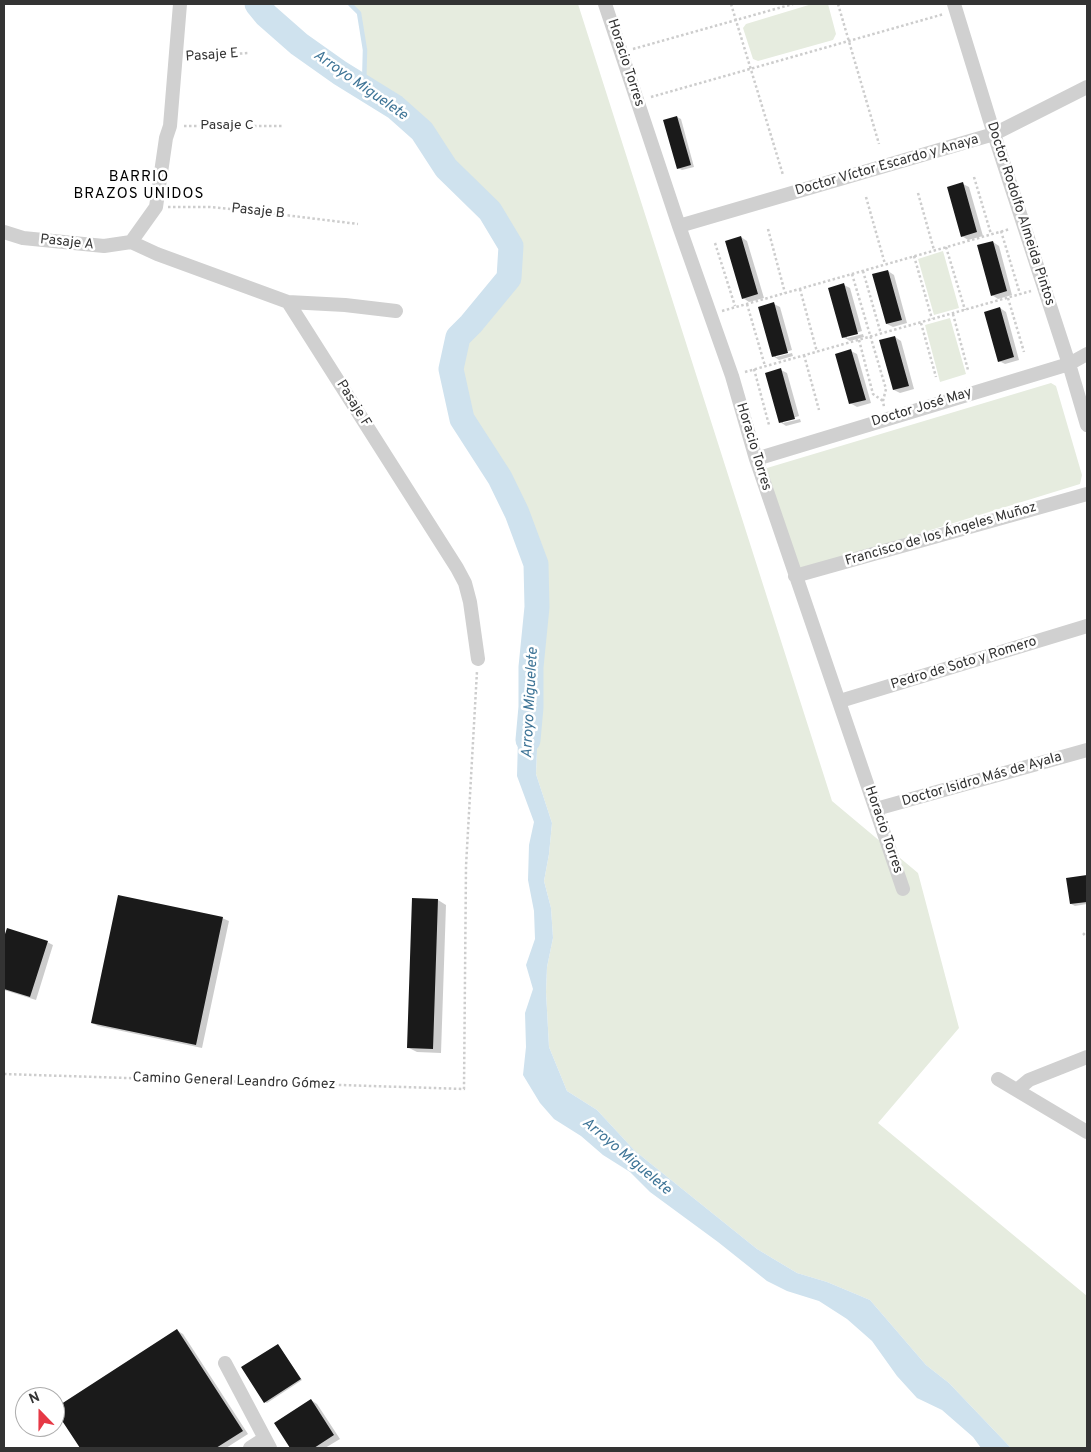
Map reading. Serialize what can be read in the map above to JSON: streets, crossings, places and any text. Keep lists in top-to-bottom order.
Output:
{
  "streets": {
    "street": [
      "Horacio Torres",
      "Doctor Víctor Escardo y Anaya",
      "Doctor Rodolfo Almeida Pintos",
      "Pasaje A",
      "Pasaje F",
      "Doctor José May",
      "Francisco de los Ángeles Muñoz",
      "Pedro de Soto y Romero",
      "Doctor Isidro Más de Ayala"
    ],
    "path": [
      "Pasaje E",
      "Pasaje C",
      "Pasaje B",
      "Camino General Leandro Gómez"
    ]
  },
  "crossings": [
    ["Horacio Torres", "Doctor Víctor Escardo y Anaya"],
    ["Horacio Torres", "Doctor José May"],
    ["Horacio Torres", "Francisco de los Ángeles Muñoz"],
    ["Horacio Torres", "Pedro de Soto y Romero"],
    ["Horacio Torres", "Doctor Isidro Más de Ayala"],
    ["Doctor Víctor Escardo y Anaya", "Doctor Rodolfo Almeida Pintos"],
    ["Doctor Rodolfo Almeida Pintos", "Doctor José May"],
    ["Pasaje F", "Camino General Leandro Gómez"]
  ],
  "districts": ["BARRIO BRAZOS UNIDOS"],
  "water": ["Arroyo Miguelete"],
  "north": "top"
}
